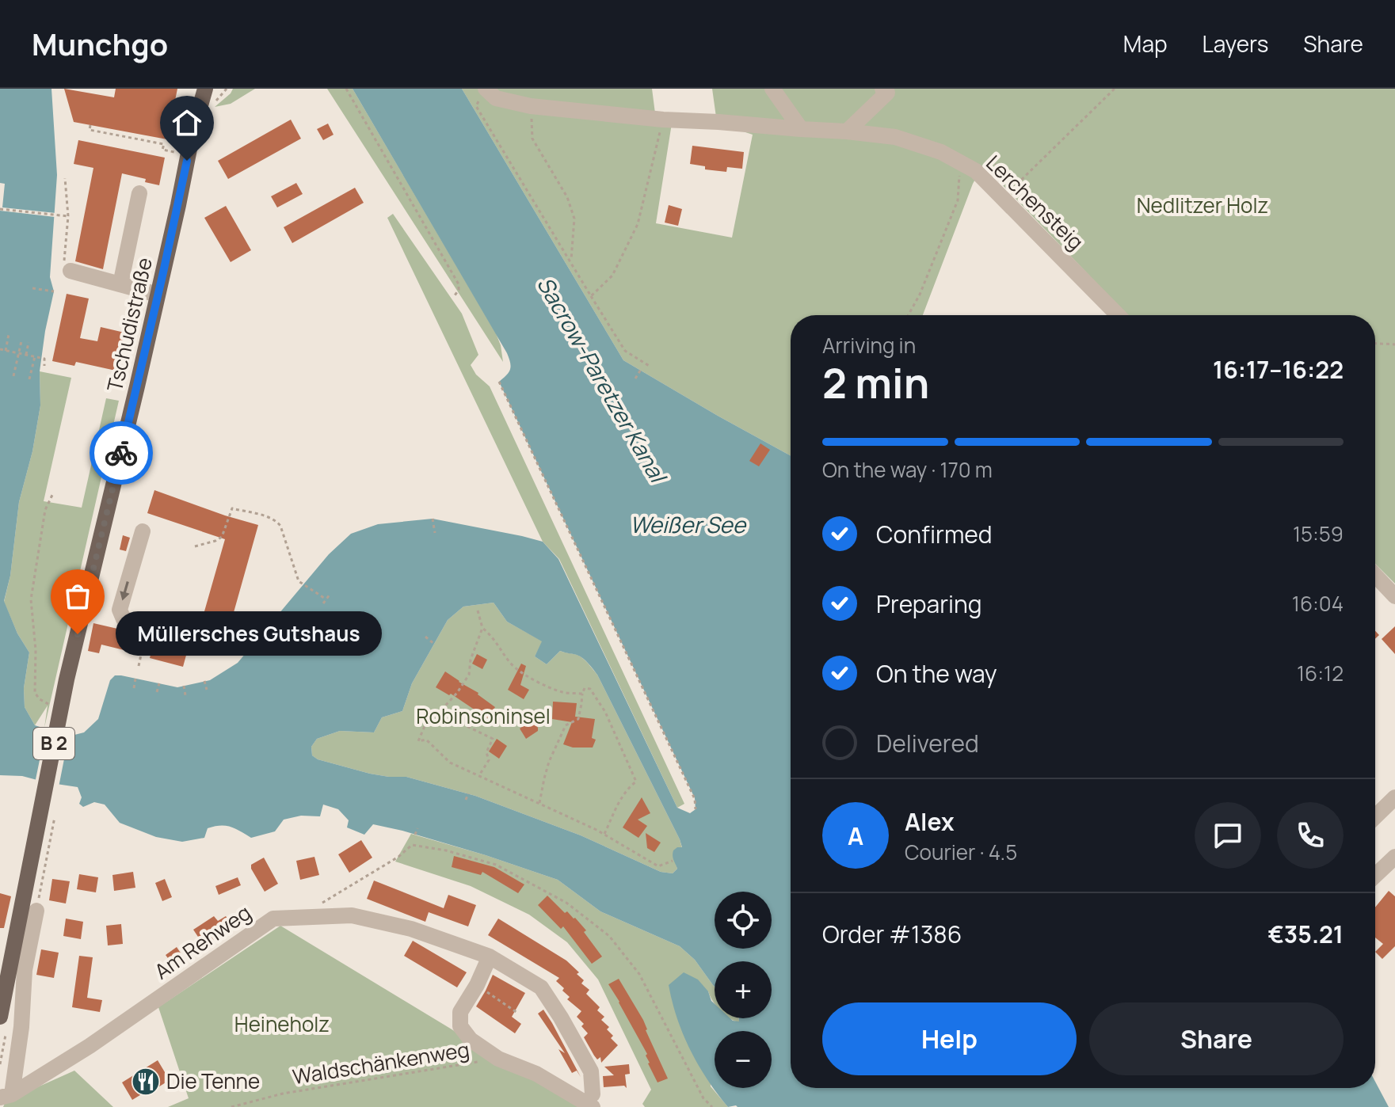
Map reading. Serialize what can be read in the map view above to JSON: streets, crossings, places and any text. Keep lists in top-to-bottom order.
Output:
{
  "streets": {
    "main road": ["Tschudistraße", "B 2"],
    "street": ["Lerchensteig", "Am Rehweg"],
    "path": ["Waldschänkenweg"]
  },
  "crossings": [
    ["Tschudistraße", "B 2"],
    ["Am Rehweg", "Waldschänkenweg"]
  ],
  "water": ["Sacrow-Paretzer Kanal", "Weißer See"],
  "parks": ["Nedlitzer Holz", "Robinsoninsel", "Heineholz"],
  "places": {
    "other": ["Müllersches Gutshaus"],
    "restaurant": ["Die Tenne"]
  },
  "page": {
    "header": "Munchgo",
    "nav": ["Map", "Layers", "Share"],
    "heading": ["2 min", "Arriving in", "16:17–16:22"],
    "panel": [
      "Alex",
      "Courier · 4.5",
      "Order #1386",
      "€35.21"
    ],
    "bar": "On the way · 170 m",
    "list": [
      ["Confirmed", "15:59"],
      ["Preparing", "16:04"],
      ["On the way", "16:12"],
      "Delivered"
    ],
    "bubble": "Müllersches Gutshaus",
    "round": "A",
    "map_buttons": ["+", "−"],
    "buttons": ["Help", "Share"]
  }
}
